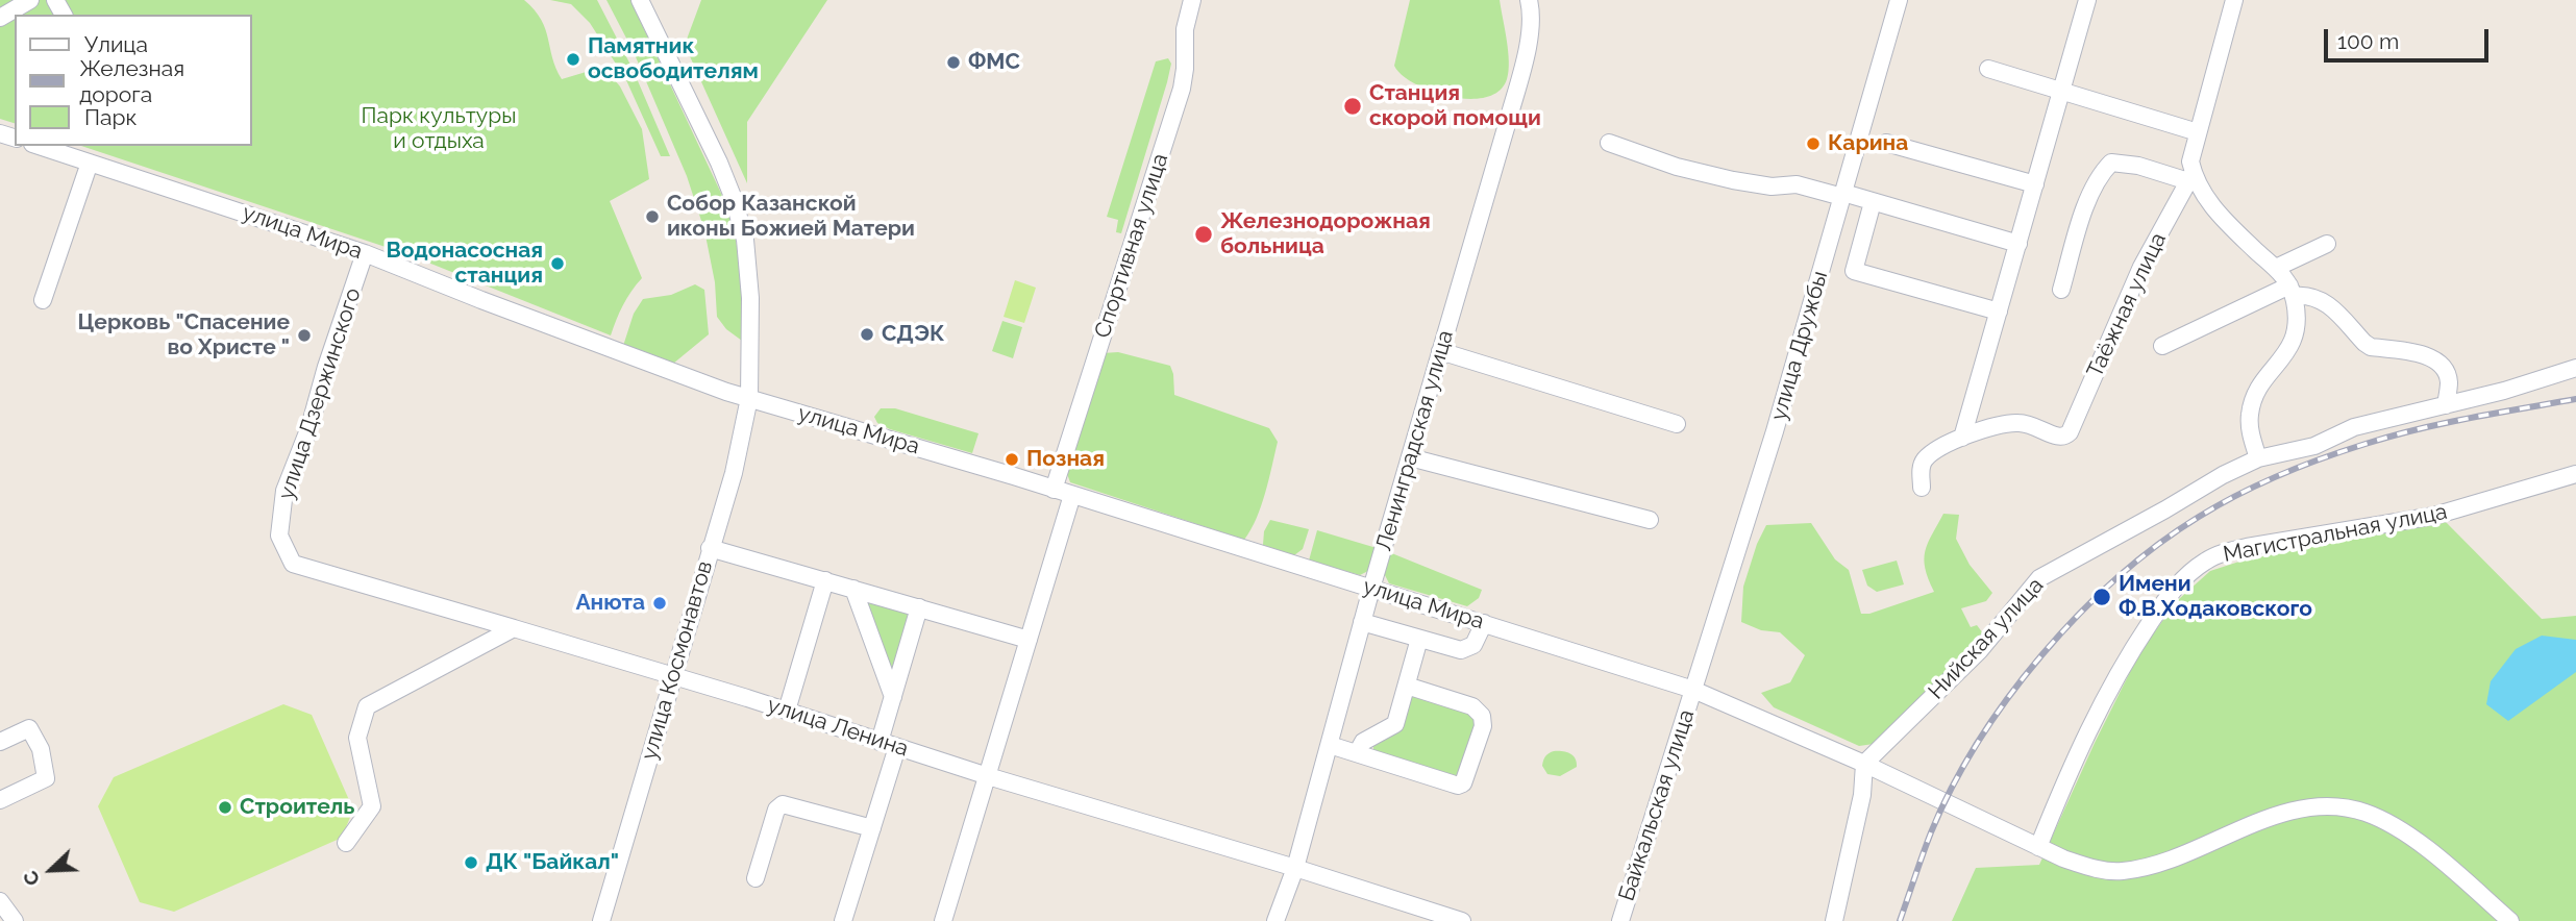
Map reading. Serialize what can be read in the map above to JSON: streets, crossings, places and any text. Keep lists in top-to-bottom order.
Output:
{
  "streets": {
    "street": [
      "улица Мира",
      "Спортивная улица",
      "Таёжная улица",
      "улица Дружбы",
      "улица Дзержинского",
      "Ленинградская улица",
      "Магистральная улица",
      "Нийская улица",
      "улица Космонавтов",
      "улица Ленина",
      "Байкальская улица"
    ]
  },
  "crossings": [
    ["улица Мира", "Спортивная улица"],
    ["улица Мира", "улица Дружбы"],
    ["улица Мира", "улица Дзержинского"],
    ["улица Мира", "Ленинградская улица"],
    ["улица Мира", "Магистральная улица"],
    ["улица Мира", "Нийская улица"],
    ["улица Мира", "улица Космонавтов"],
    ["улица Мира", "Байкальская улица"],
    ["улица Дружбы", "Байкальская улица"],
    ["улица Дзержинского", "улица Ленина"],
    ["Ленинградская улица", "улица Ленина"],
    ["улица Космонавтов", "улица Ленина"]
  ],
  "parks": ["Парк культуры и отдыха"],
  "places": [
    "Памятник освободителям",
    "ФМС",
    "Станция скорой помощи",
    "Карина",
    "Собор Казанской иконы Божией Матери",
    "Железнодорожная больница",
    "Водонасосная станция",
    "СДЭК",
    "Церковь \"Спасение во Христе \"",
    "Позная",
    "Имени Ф.В.Ходаковского",
    "Анюта",
    "Строитель",
    "ДК \"Байкал\""
  ],
  "legend": ["Улица", "Железная дорога", "Парк"],
  "scale_bar": "100 m",
  "north": "bottom left"
}
